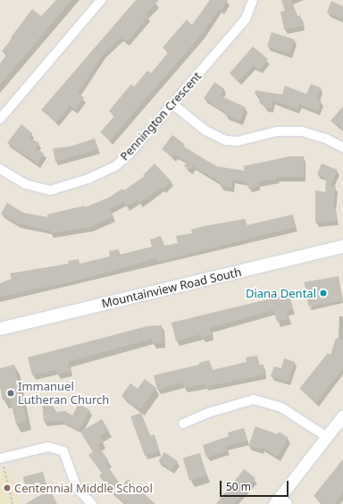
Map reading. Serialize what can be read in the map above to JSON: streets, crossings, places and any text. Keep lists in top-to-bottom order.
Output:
{
  "streets": {
    "main road": ["Mountainview Road South"],
    "street": ["Pennington Crescent"]
  },
  "places": ["Diana Dental", "Immanuel Lutheran Church", "Centennial Middle School"],
  "scale_bar": "50 m"
}
